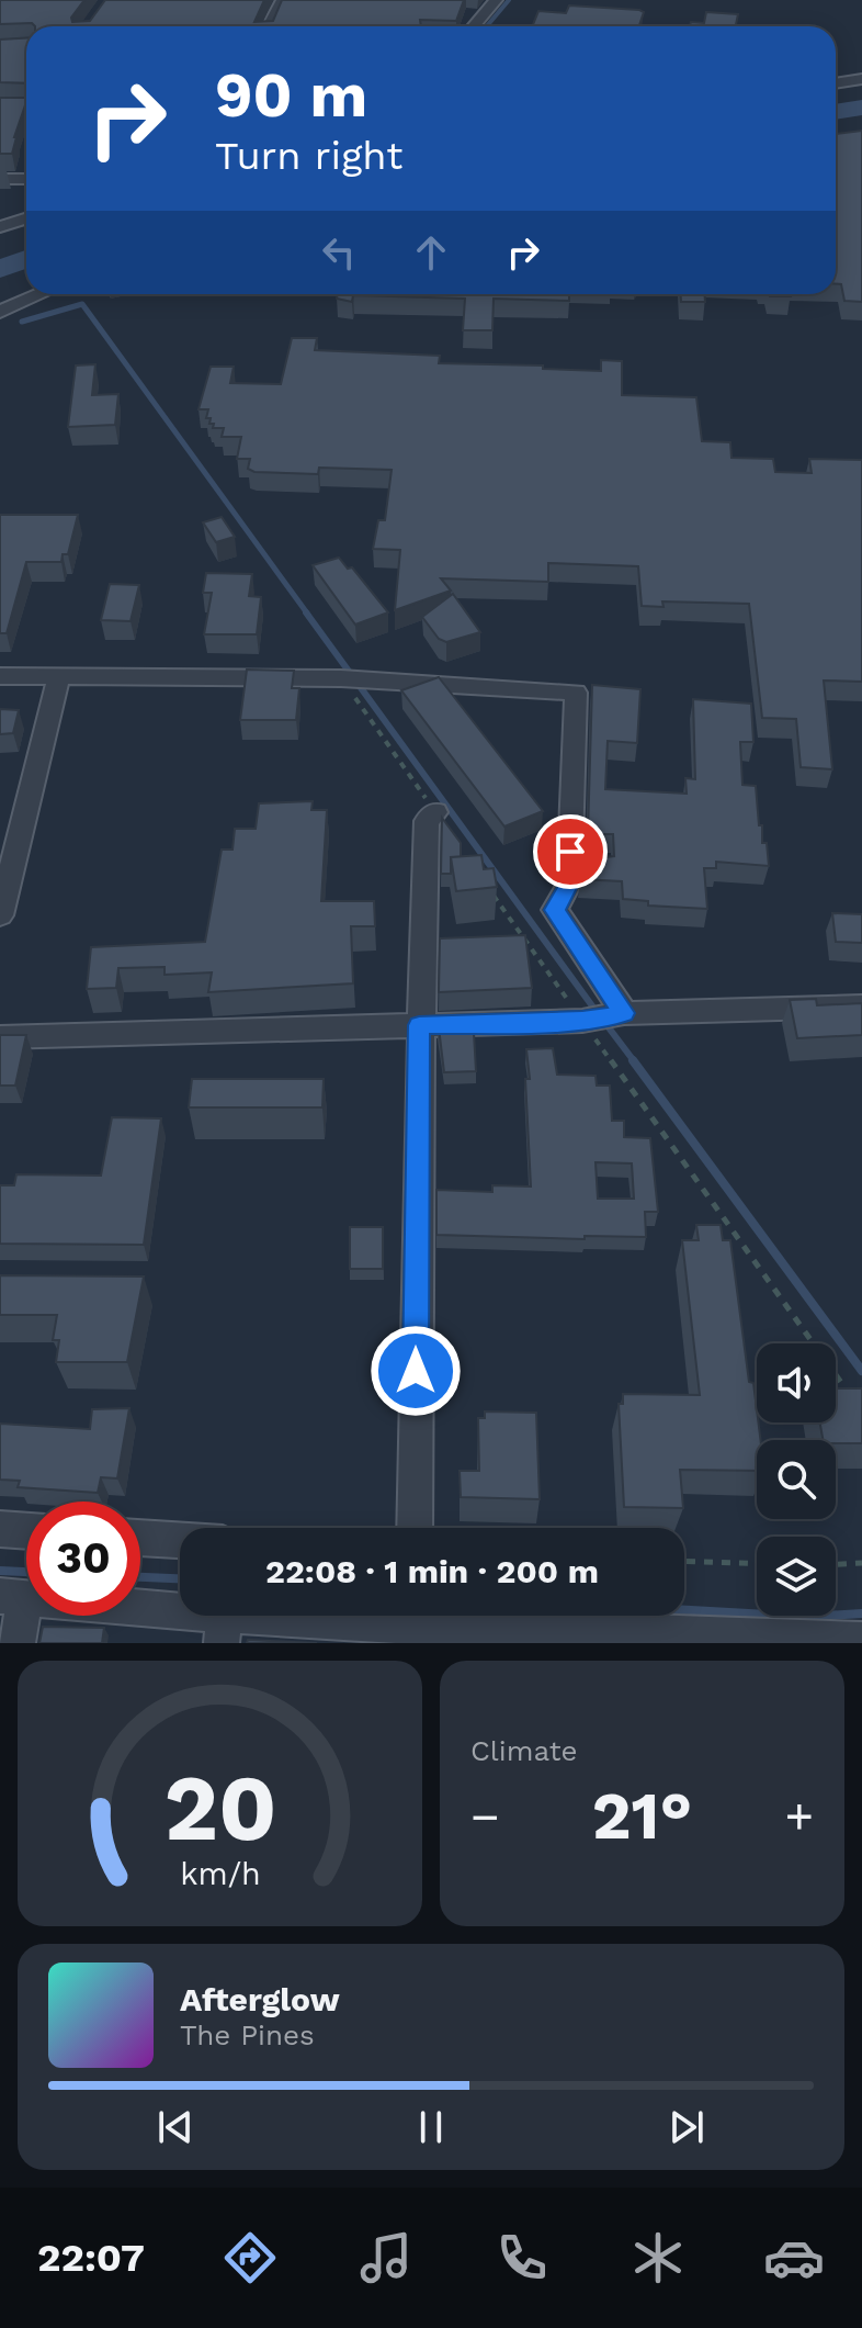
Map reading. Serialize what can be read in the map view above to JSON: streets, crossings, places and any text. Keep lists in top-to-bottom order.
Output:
{
  "page": {
    "turn": ["90 m", "Turn right"],
    "limit": "30",
    "trip": "22:08 · 1 min · 200 m",
    "tile": "Climate",
    "heat": ["−", "21°", "+"],
    "song": ["Afterglow", "The Pines"],
    "tabs": "22:07",
    "gauge": ["20", "km/h"]
  }
}
